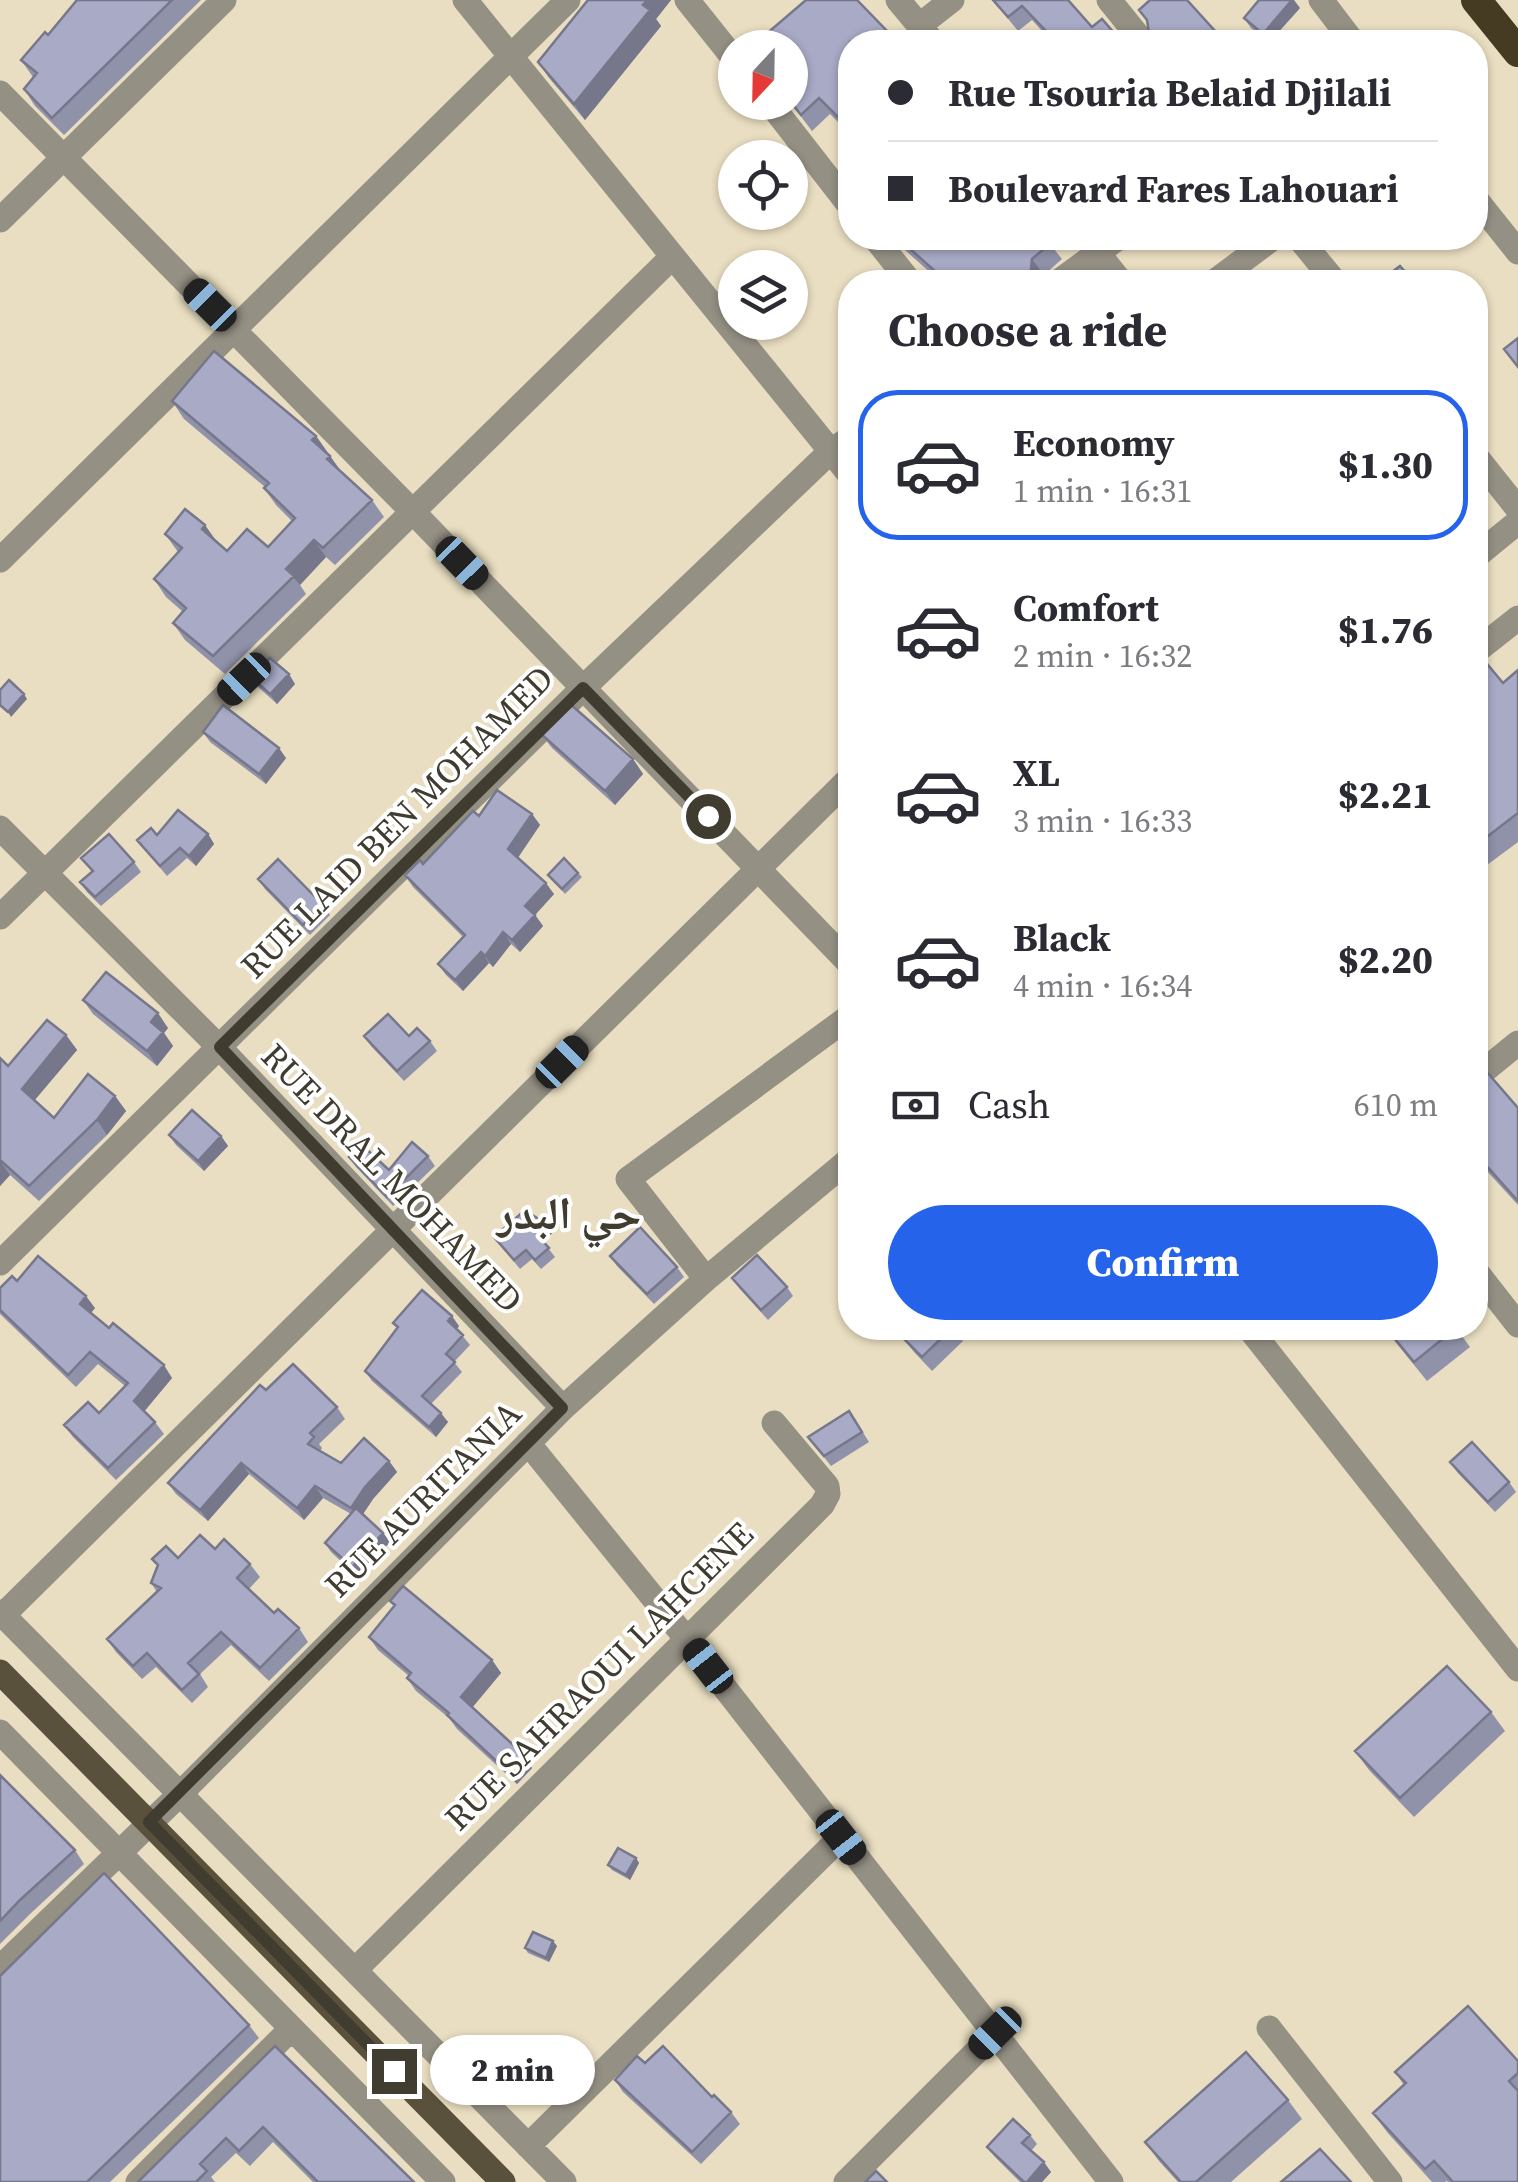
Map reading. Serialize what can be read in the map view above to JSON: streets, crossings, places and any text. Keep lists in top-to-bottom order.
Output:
{
  "streets": {
    "street": [
      "RUE LAID BEN MOHAMED",
      "RUE DRAL MOHAMED",
      "RUE AURITANIA",
      "RUE SAHRAOUI LAHCENE"
    ]
  },
  "crossings": [
    ["RUE LAID BEN MOHAMED", "RUE DRAL MOHAMED"],
    ["RUE DRAL MOHAMED", "RUE AURITANIA"]
  ],
  "districts": ["حي البدر"],
  "north": "bottom",
  "page": {
    "banner": ["Rue Tsouria Belaid Djilali", "Boulevard Fares Lahouari"],
    "heading": "Choose a ride",
    "list": [
      {
        "name": "Economy",
        "note": "1 min · 16:31",
        "value": "$1.30"
      },
      {
        "name": "Comfort",
        "note": "2 min · 16:32",
        "value": "$1.76"
      },
      {
        "name": "XL",
        "note": "3 min · 16:33",
        "value": "$2.21"
      },
      {
        "name": "Black",
        "note": "4 min · 16:34",
        "value": "$2.20"
      }
    ],
    "pay": ["Cash", "610 m"],
    "buttons": "Confirm",
    "bubble": "2 min"
  }
}
